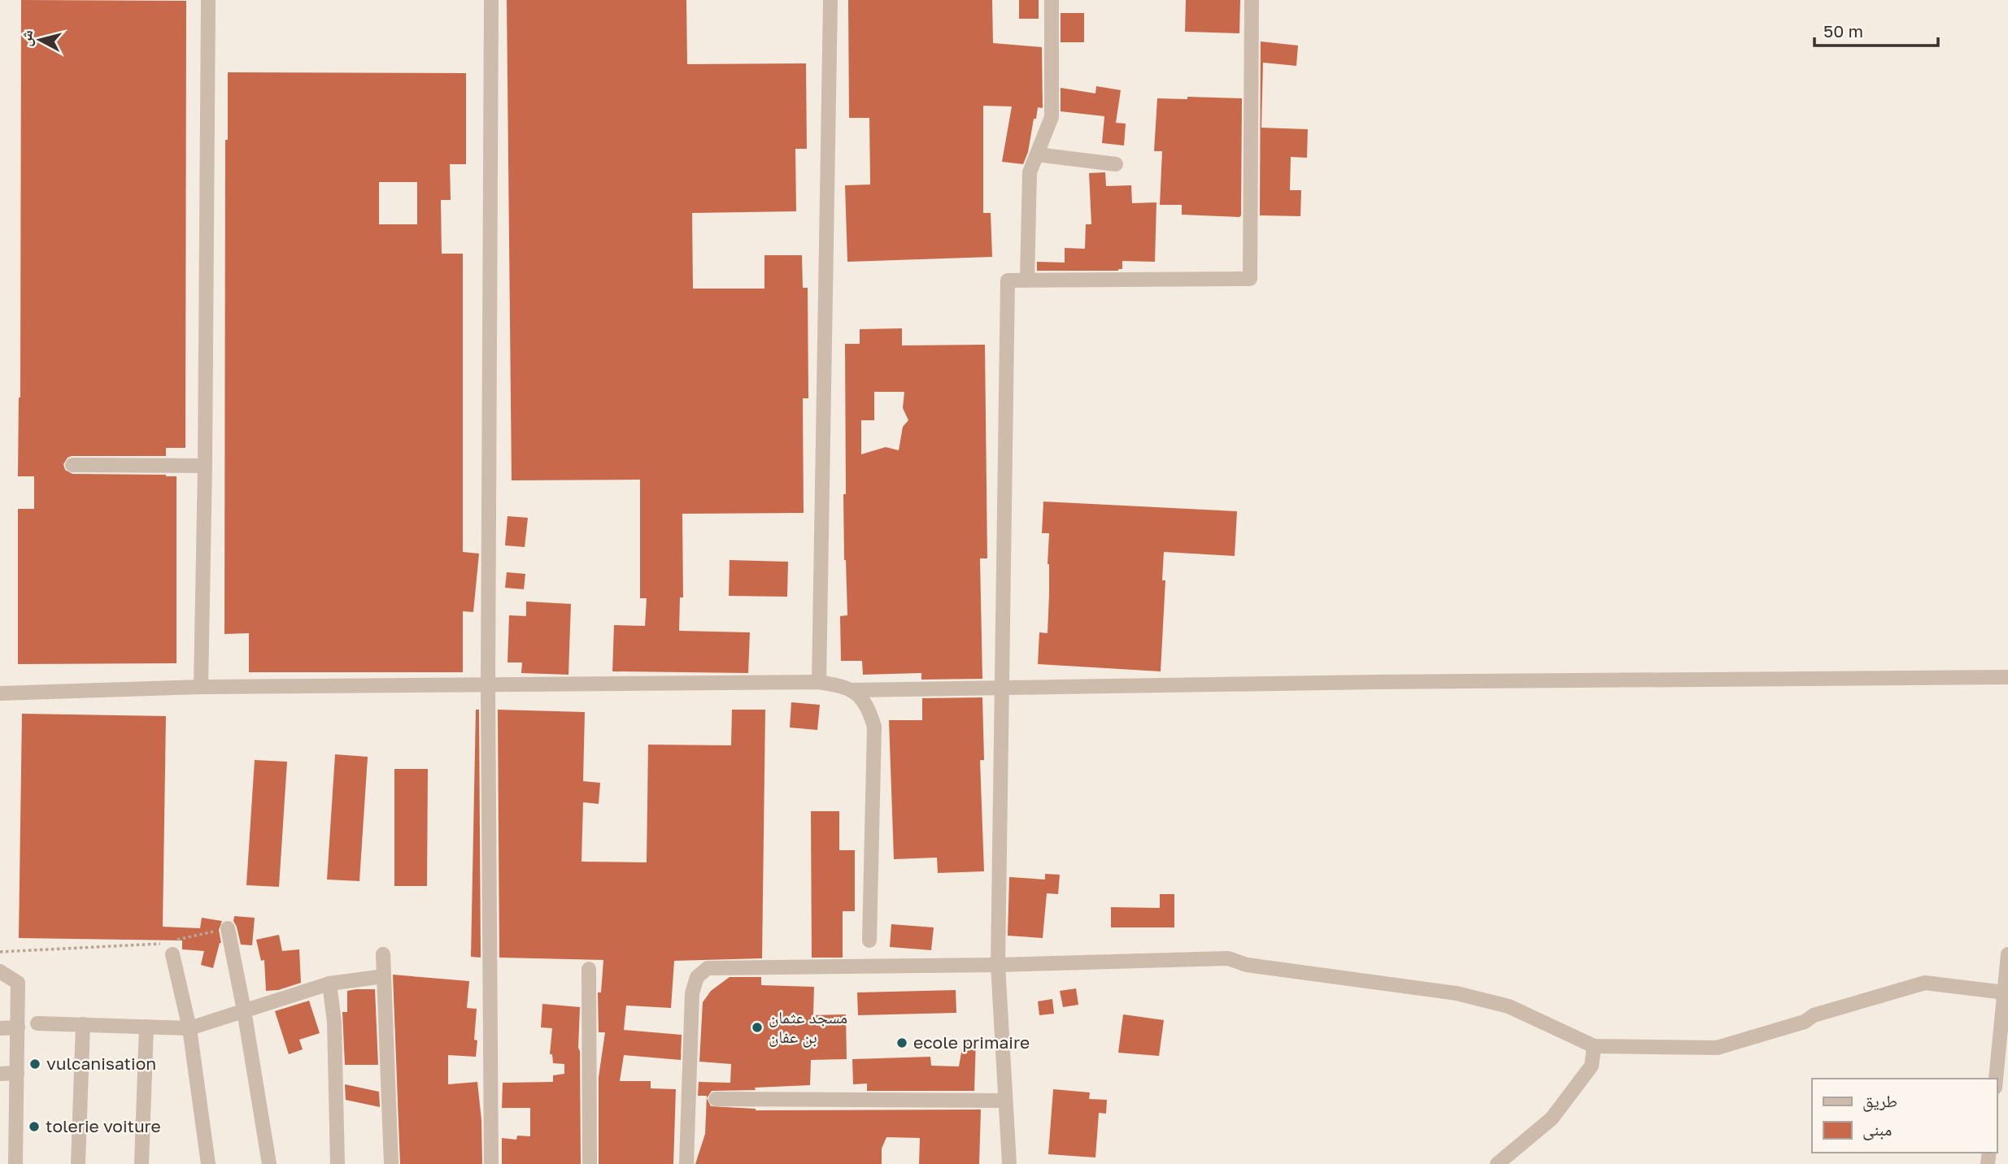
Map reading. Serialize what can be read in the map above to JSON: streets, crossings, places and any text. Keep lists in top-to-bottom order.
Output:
{
  "places": [
    "مسجد عثمان بن عفان",
    "ecole primaire",
    "vulcanisation",
    "tolerie voiture"
  ],
  "legend": ["طريق", "مبنى"],
  "scale_bar": "50 m",
  "north": "left"
}
